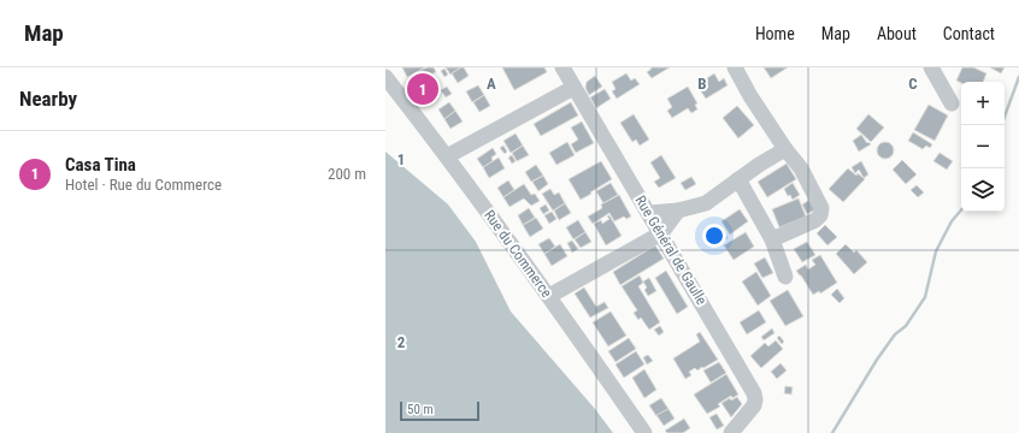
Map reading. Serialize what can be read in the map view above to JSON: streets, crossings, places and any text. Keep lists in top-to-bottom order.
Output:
{
  "streets": {
    "street": ["Rue Général de Gaulle", "Rue du Commerce"]
  },
  "scale_bar": "50 m",
  "page": {
    "header": "Map",
    "nav": [
      "Home",
      "Map",
      "About",
      "Contact"
    ],
    "heading": "Nearby",
    "pins": "1",
    "map_buttons": ["+", "−"],
    "list": [
      {
        "mark": "1",
        "name": "Casa Tina",
        "note": "Hotel · Rue du Commerce",
        "value": "200 m"
      }
    ],
    "scale": "50 m"
  },
  "grid": {
    "columns": ["A", "B", "C"],
    "rows": ["1", "2"]
  }
}
